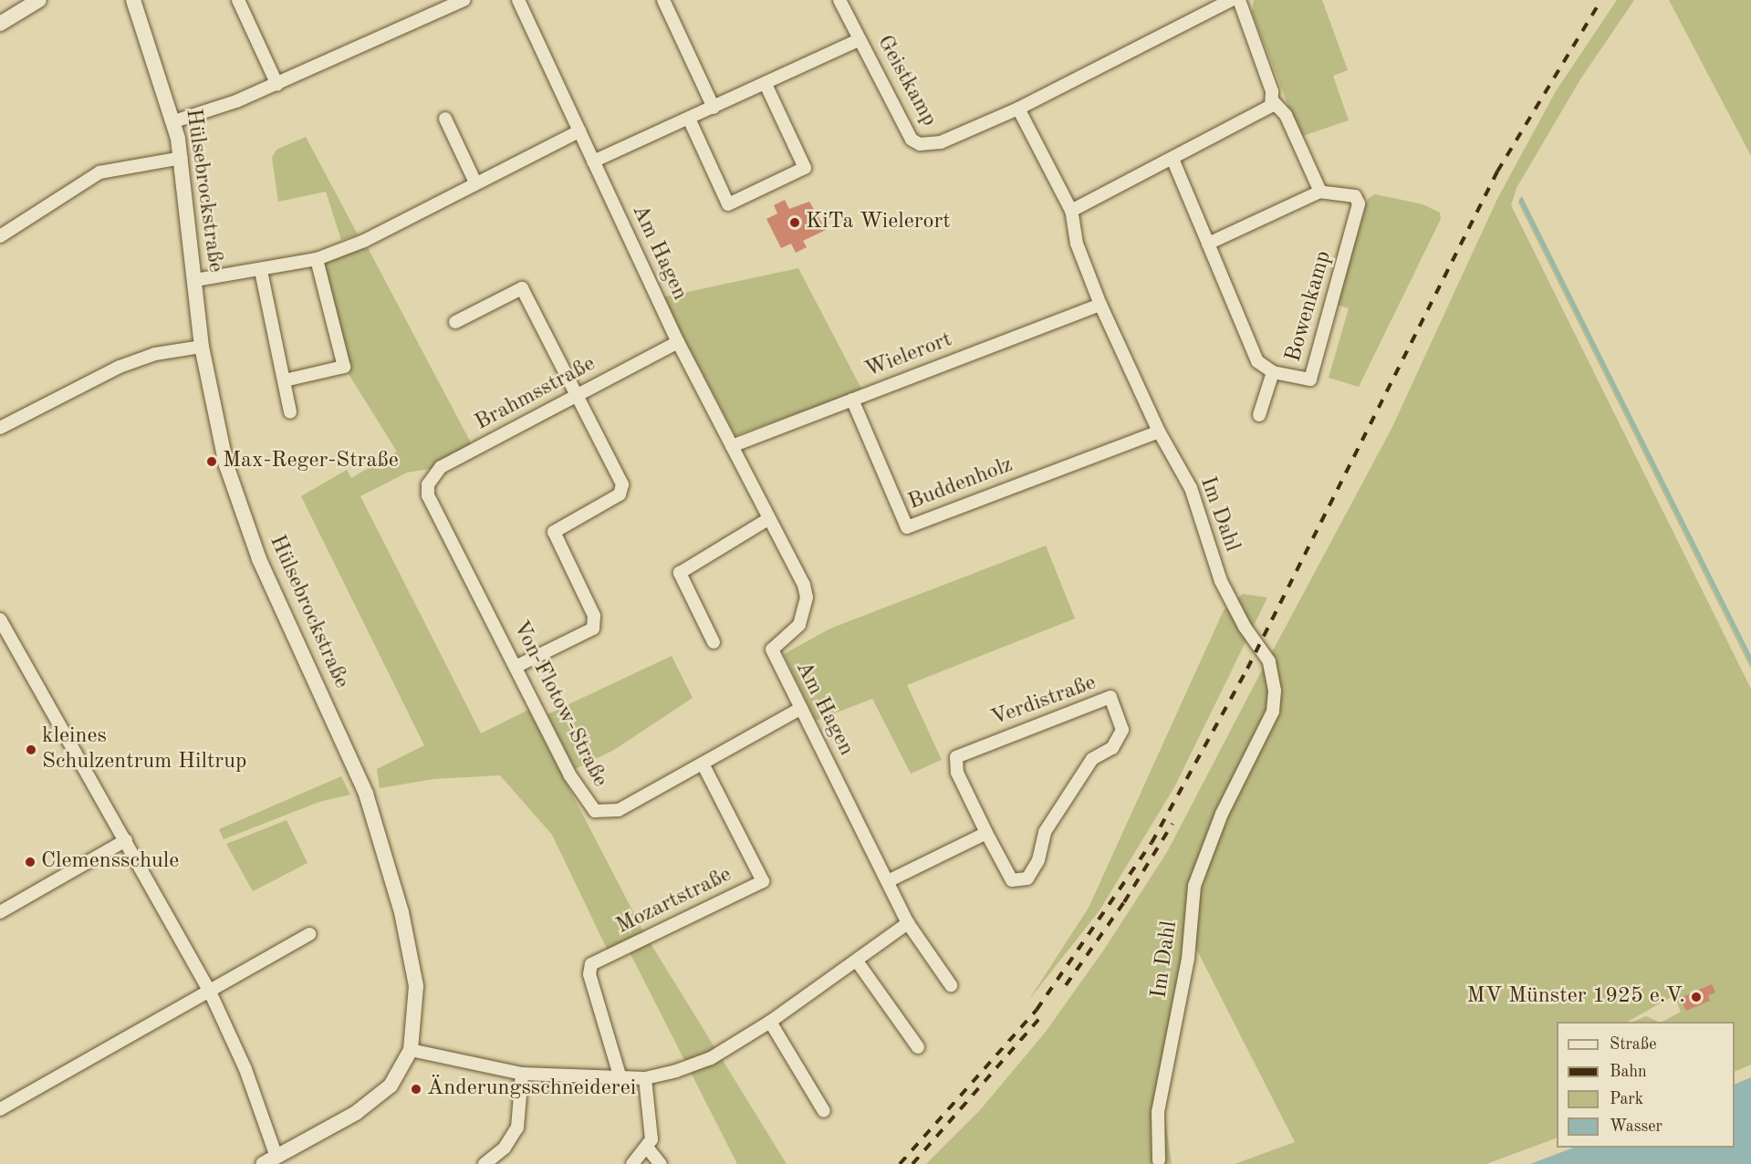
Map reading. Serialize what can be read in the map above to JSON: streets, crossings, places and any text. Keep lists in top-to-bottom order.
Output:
{
  "streets": {
    "street": [
      "Geistkamp",
      "Hülsebrockstraße",
      "Am Hagen",
      "Bowenkamp",
      "Wielerort",
      "Brahmsstraße",
      "Buddenholz",
      "Im Dahl",
      "Verdistraße",
      "Von-Flotow-Straße",
      "Mozartstraße"
    ]
  },
  "crossings": [
    ["Am Hagen", "Wielerort"],
    ["Am Hagen", "Brahmsstraße"],
    ["Am Hagen", "Von-Flotow-Straße"],
    ["Wielerort", "Buddenholz"],
    ["Wielerort", "Im Dahl"],
    ["Brahmsstraße", "Von-Flotow-Straße"],
    ["Buddenholz", "Im Dahl"],
    ["Von-Flotow-Straße", "Mozartstraße"]
  ],
  "places": [
    "KiTa Wielerort",
    "Max-Reger-Straße",
    "kleines Schulzentrum Hiltrup",
    "Clemensschule",
    "MV Münster 1925 e.V.",
    "Änderungsschneiderei"
  ],
  "legend": [
    "Straße",
    "Bahn",
    "Park",
    "Wasser"
  ]
}
